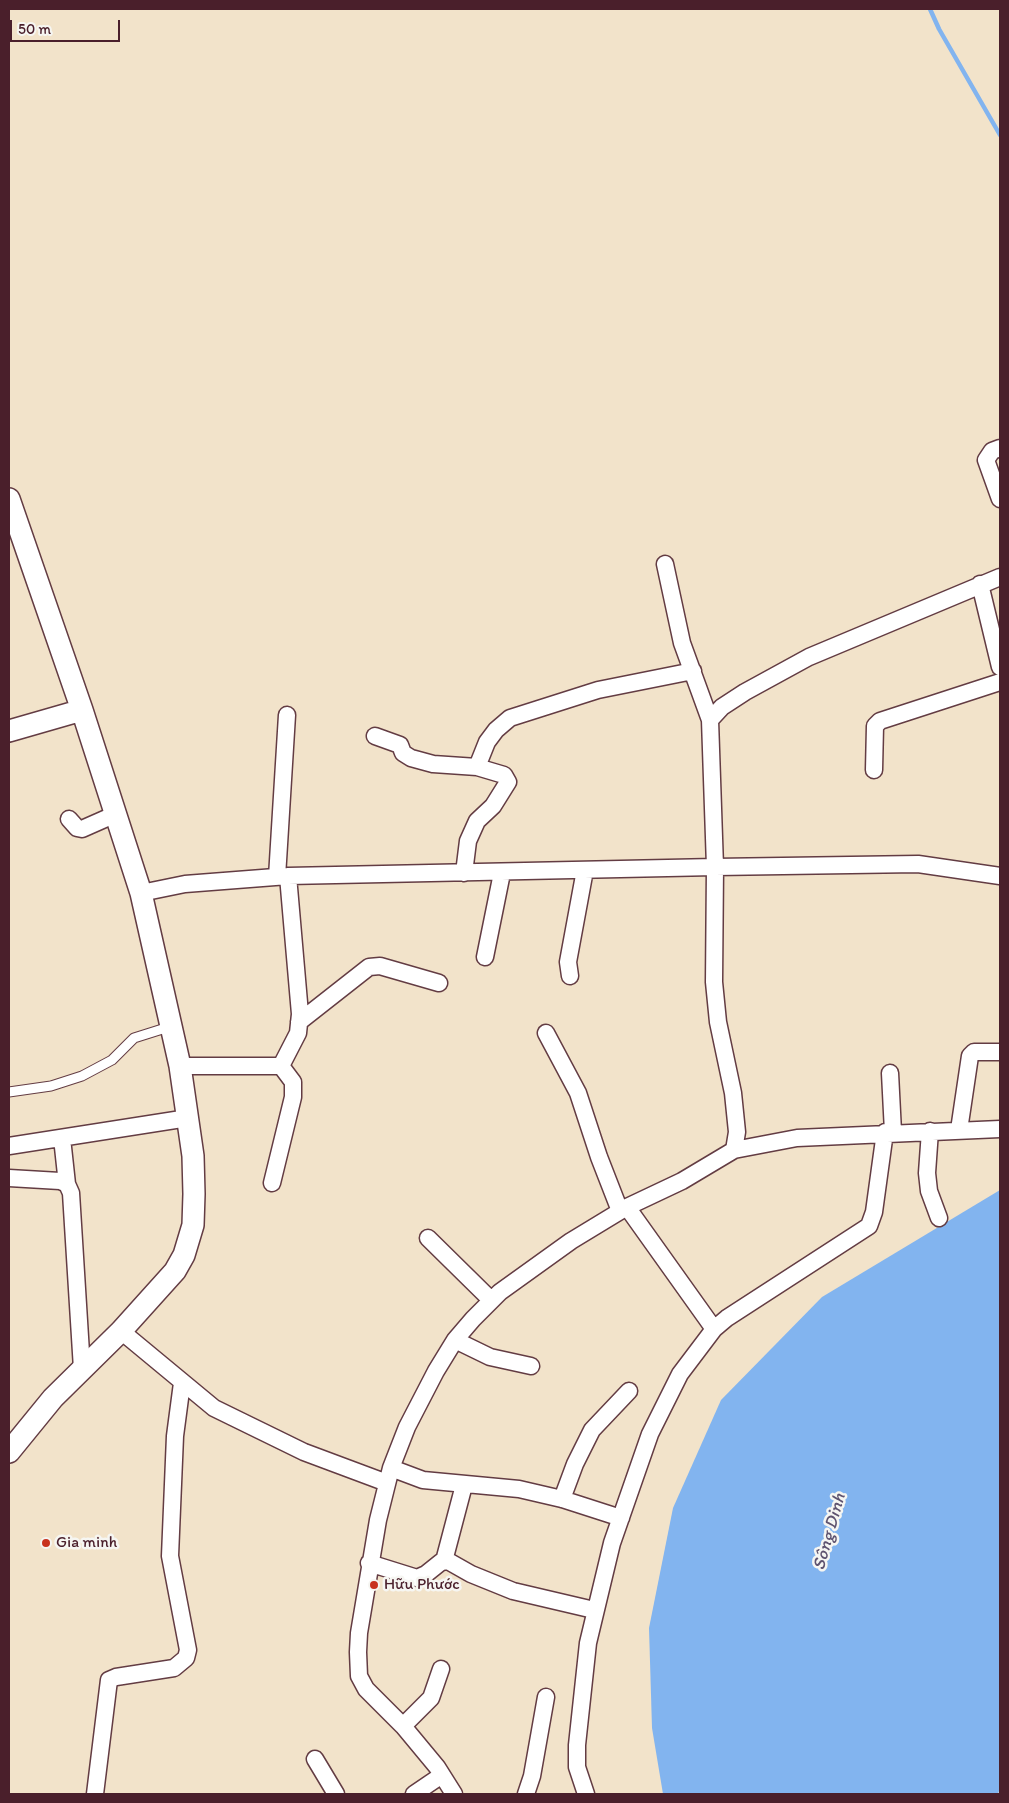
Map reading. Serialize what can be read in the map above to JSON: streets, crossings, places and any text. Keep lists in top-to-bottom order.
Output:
{
  "water": ["Sông Dinh"],
  "places": ["Gia minh", "Hữu Phước"],
  "scale_bar": "50 m"
}
